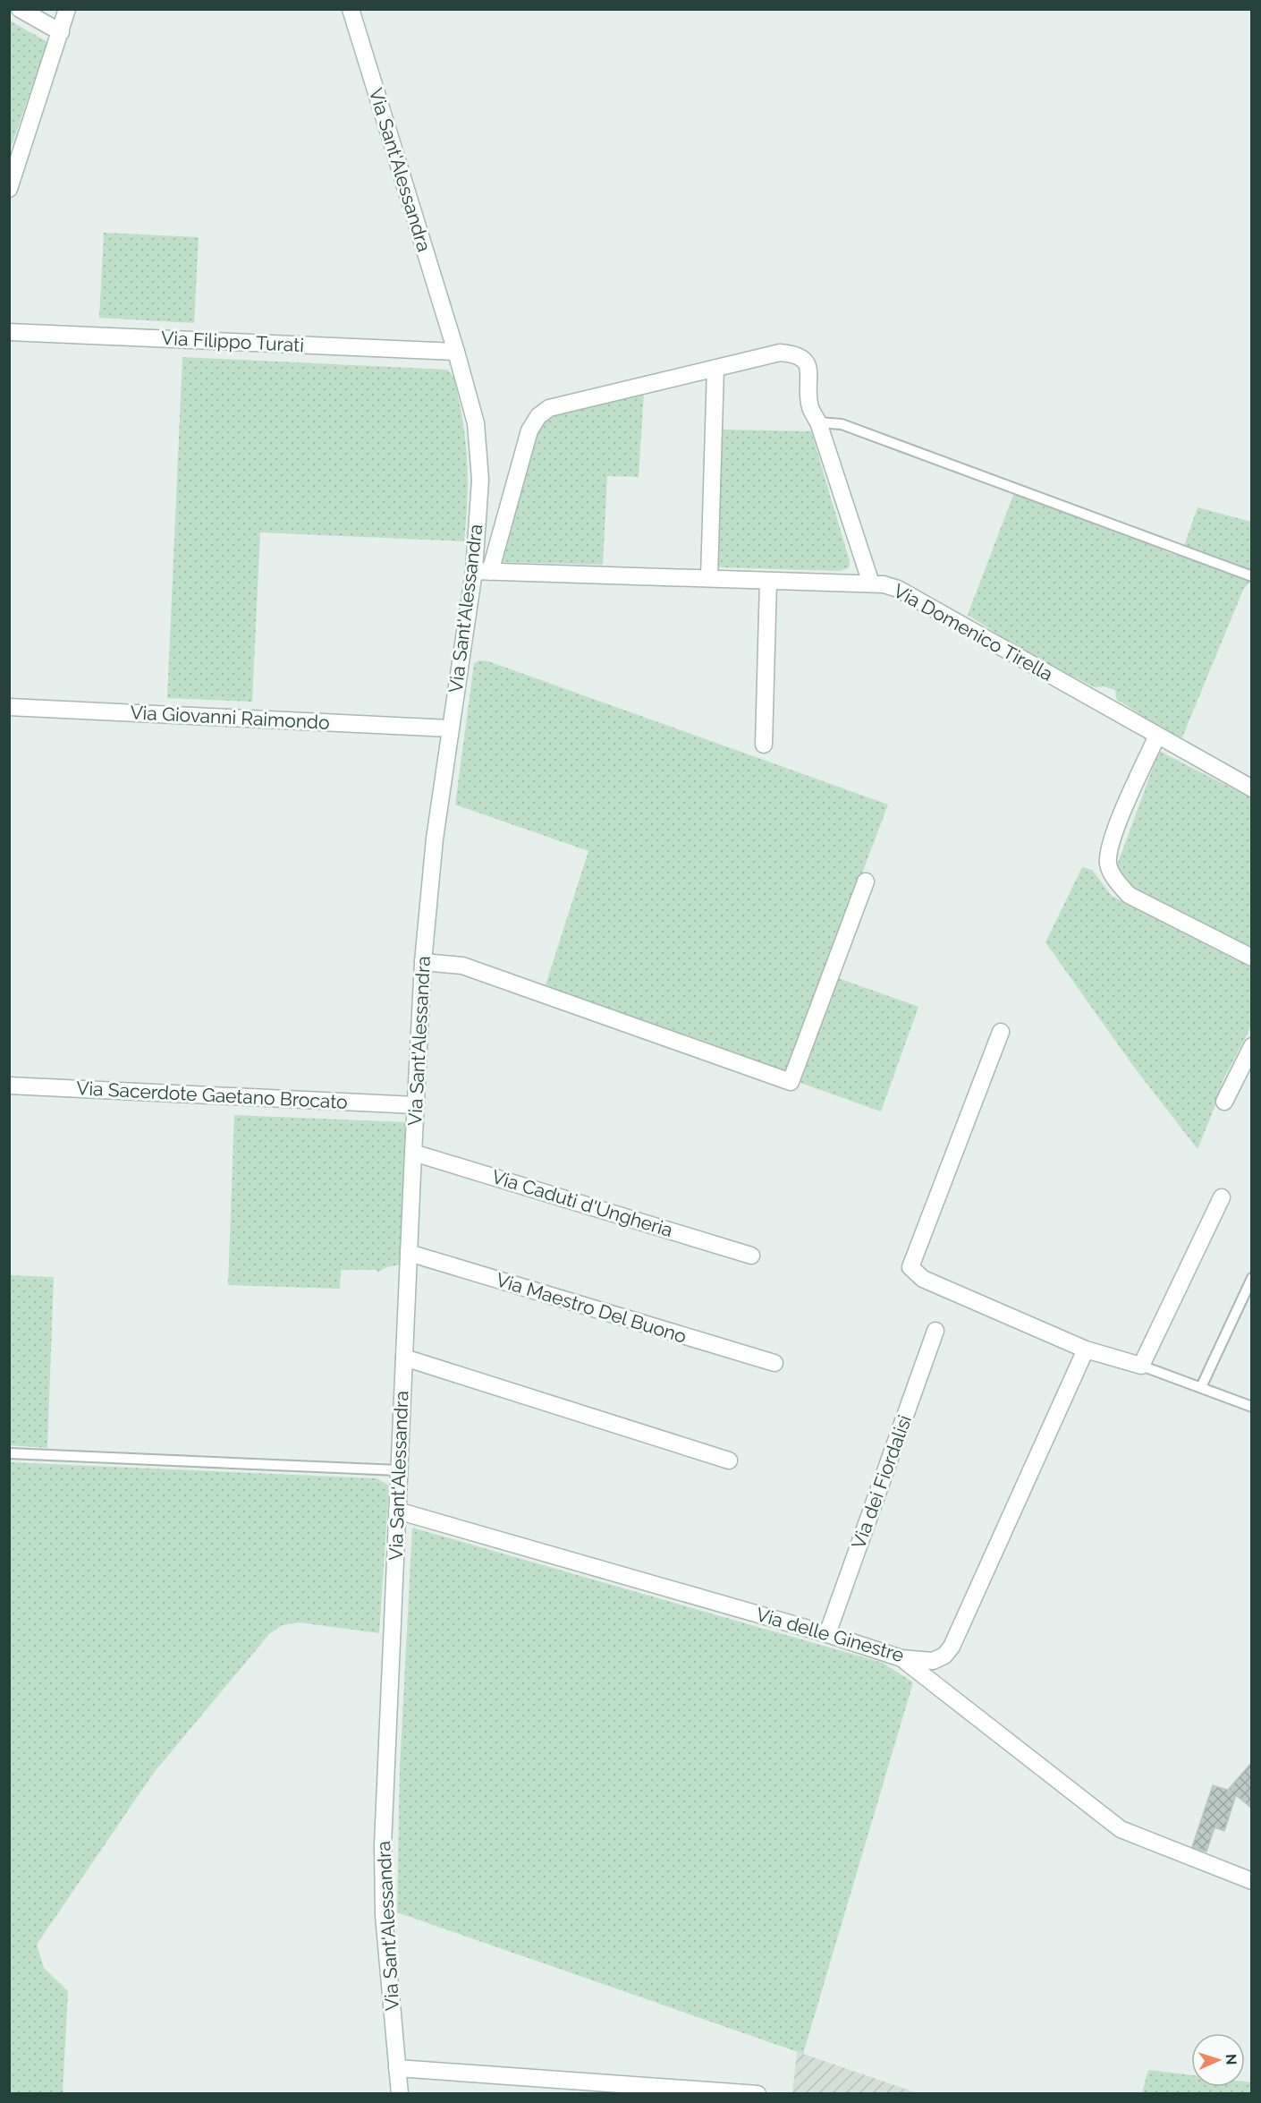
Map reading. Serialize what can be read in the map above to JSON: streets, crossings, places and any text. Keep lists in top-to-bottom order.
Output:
{
  "streets": {
    "street": [
      "Via Sant'Alessandra",
      "Via Filippo Turati",
      "Via Domenico Tirella",
      "Via Giovanni Raimondo",
      "Via Sacerdote Gaetano Brocato",
      "Via Caduti d'Ungheria",
      "Via Maestro Del Buono",
      "Via dei Fiordalisi",
      "Via delle Ginestre"
    ]
  },
  "crossings": [
    ["Via Sant'Alessandra", "Via Filippo Turati"],
    ["Via Sant'Alessandra", "Via Domenico Tirella"],
    ["Via Sant'Alessandra", "Via Giovanni Raimondo"],
    ["Via Sant'Alessandra", "Via Sacerdote Gaetano Brocato"],
    ["Via Sant'Alessandra", "Via Caduti d'Ungheria"],
    ["Via Sant'Alessandra", "Via Maestro Del Buono"],
    ["Via Sant'Alessandra", "Via delle Ginestre"],
    ["Via dei Fiordalisi", "Via delle Ginestre"]
  ],
  "north": "right"
}
